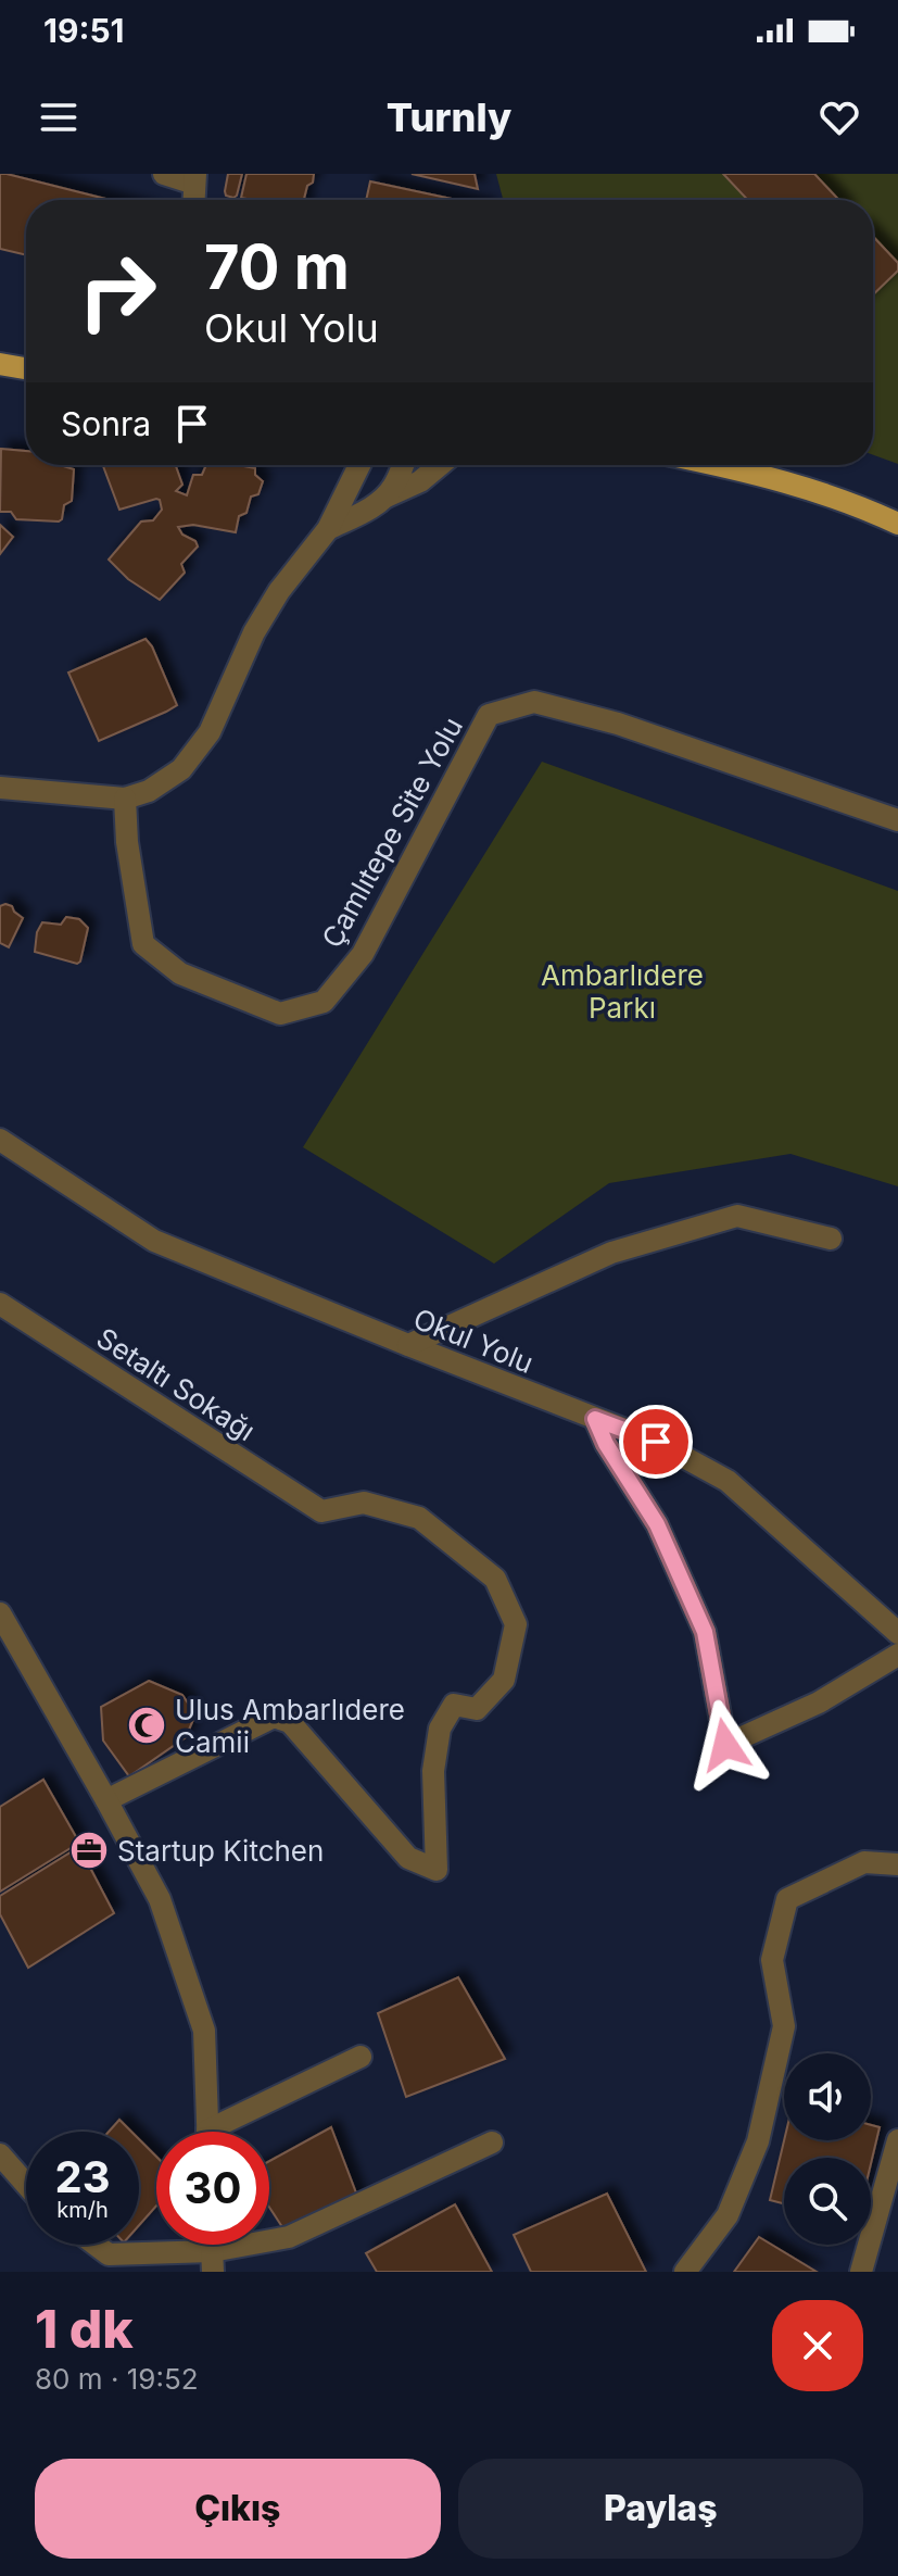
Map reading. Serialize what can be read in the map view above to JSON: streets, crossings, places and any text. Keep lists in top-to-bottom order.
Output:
{
  "streets": {
    "street": ["Çamlıtepe Site Yolu", "Okul Yolu", "Setaltı Sokağı"]
  },
  "parks": ["Ambarlıdere Parkı"],
  "places": {
    "mosque": ["Ulus Ambarlıdere Camii"],
    "office": ["Startup Kitchen"]
  },
  "page": {
    "status": "19:51",
    "header": "Turnly",
    "turn": ["70 m", "Okul Yolu"],
    "then": "Sonra",
    "speed": "23 km/h",
    "limit": "30",
    "heading": ["1 dk", "80 m · 19:52"],
    "buttons": ["Çıkış", "Paylaş"]
  }
}
